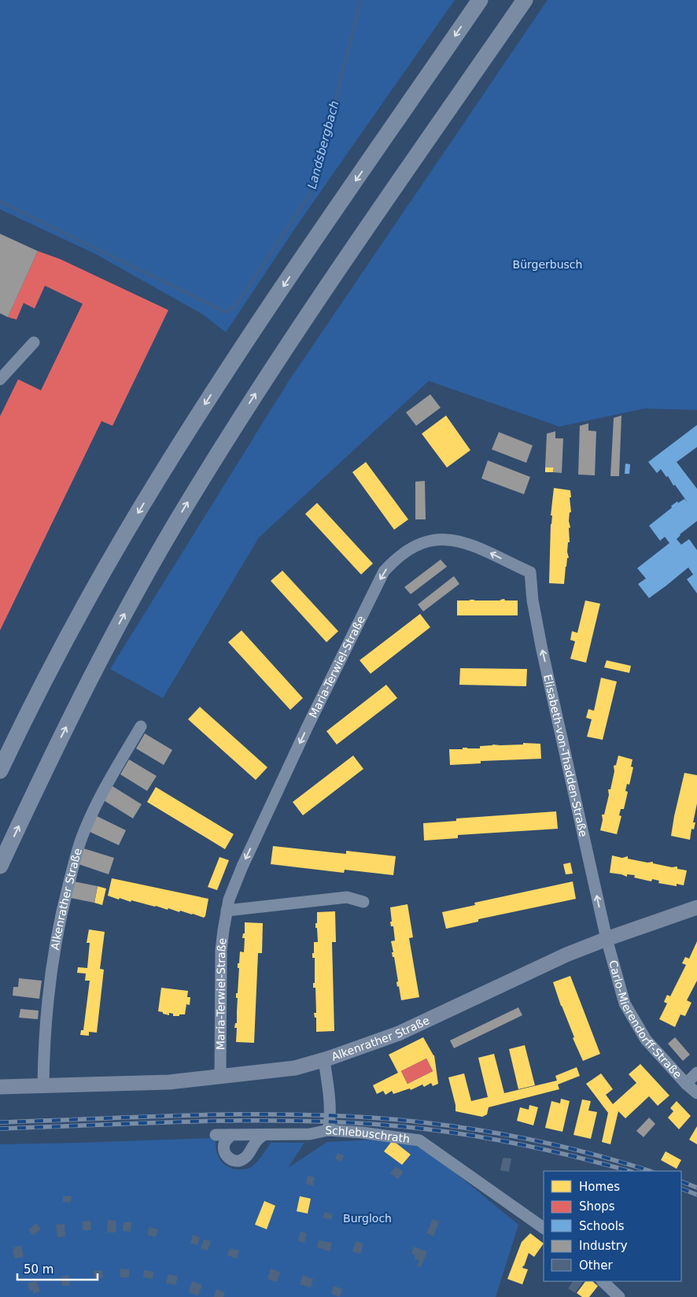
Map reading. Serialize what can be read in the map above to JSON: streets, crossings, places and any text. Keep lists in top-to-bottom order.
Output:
{
  "streets": {
    "main road": ["Alkenrather Straße"],
    "street": [
      "Maria-Terwiel-Straße",
      "Elisabeth-von-Thadden-Straße",
      "Carlo-Mierendorff-Straße",
      "Schlebuschrath"
    ]
  },
  "crossings": [
    ["Maria-Terwiel-Straße", "Elisabeth-von-Thadden-Straße"],
    ["Maria-Terwiel-Straße", "Alkenrather Straße"],
    ["Elisabeth-von-Thadden-Straße", "Alkenrather Straße"],
    ["Elisabeth-von-Thadden-Straße", "Carlo-Mierendorff-Straße"],
    ["Alkenrather Straße", "Carlo-Mierendorff-Straße"],
    ["Alkenrather Straße", "Schlebuschrath"]
  ],
  "one_way": ["Maria-Terwiel-Straße", "Elisabeth-von-Thadden-Straße"],
  "water": ["Landsbergbach"],
  "parks": ["Bürgerbusch", "Burgloch"],
  "legend": [
    "Homes",
    "Shops",
    "Schools",
    "Industry",
    "Other"
  ],
  "scale_bar": "50 m"
}
